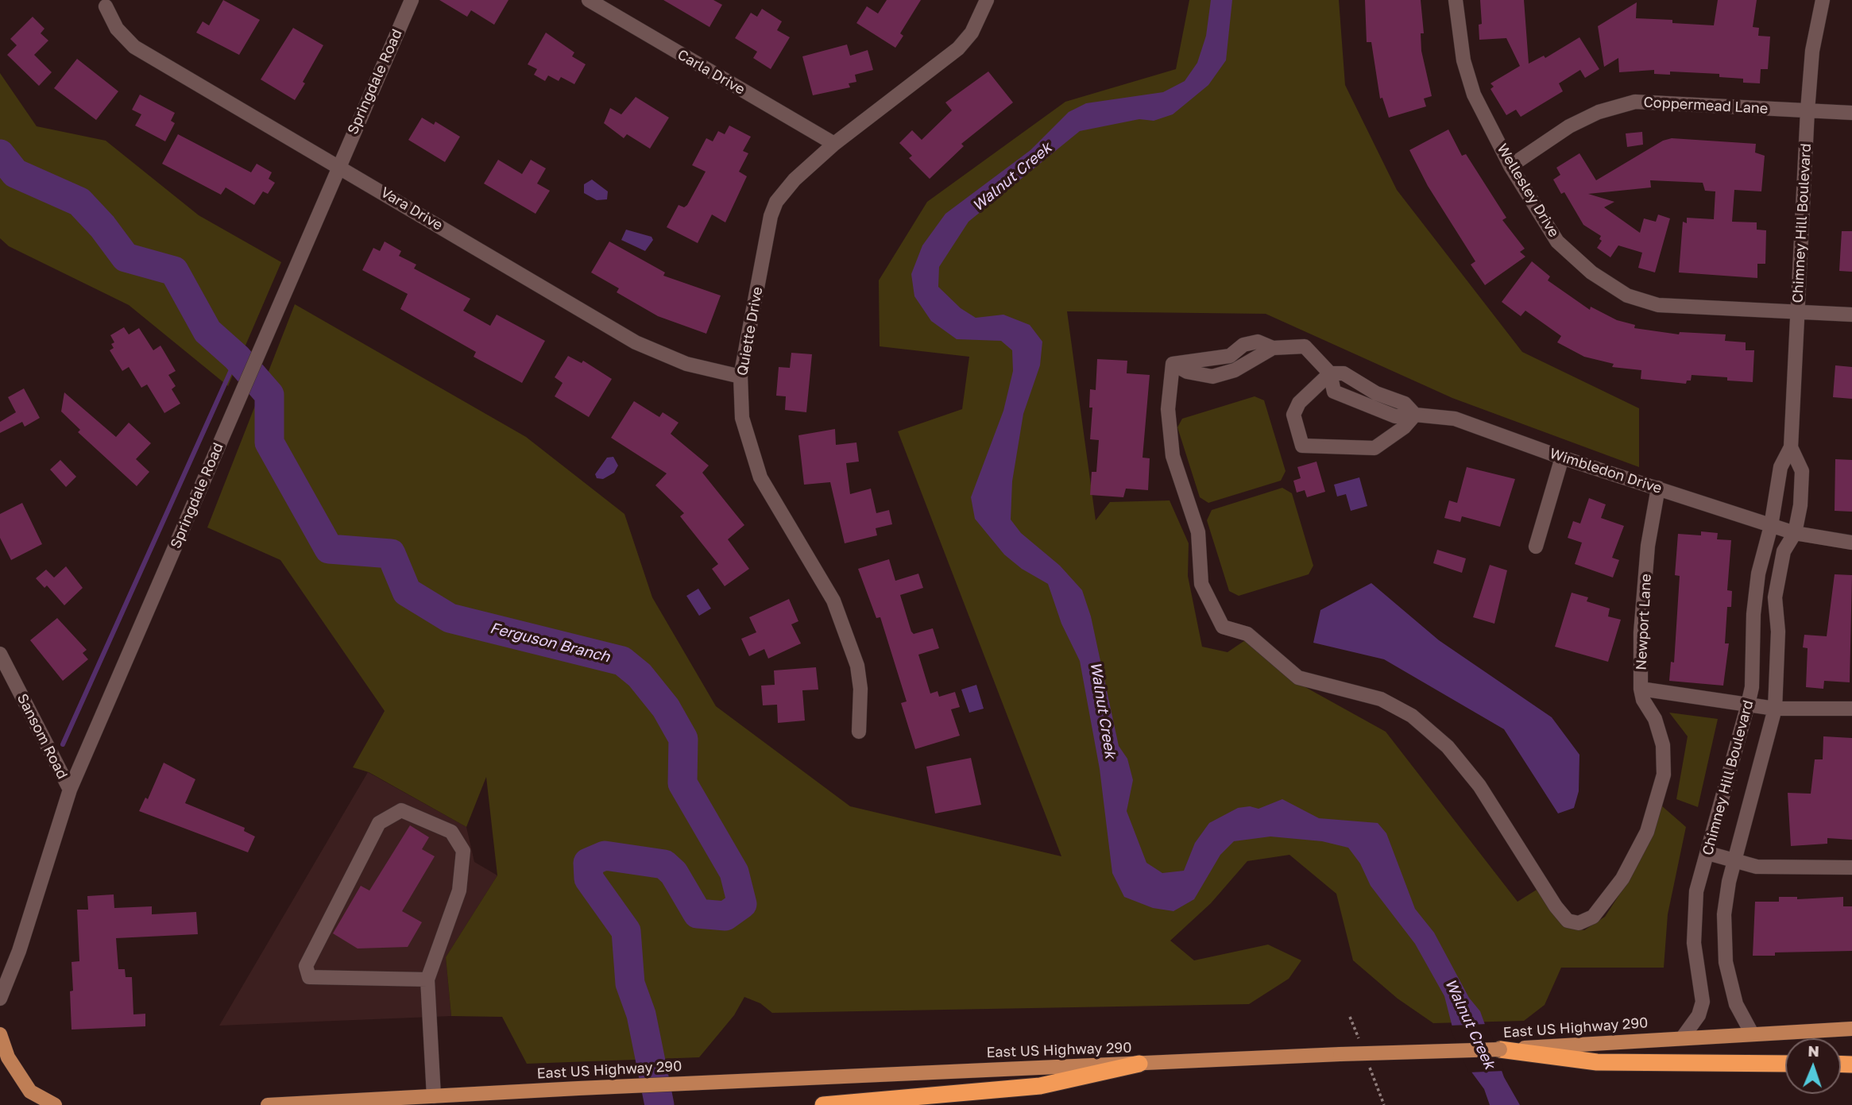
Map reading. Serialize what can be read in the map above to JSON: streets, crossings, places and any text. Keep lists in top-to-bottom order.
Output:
{
  "streets": {
    "main road": ["East US Highway 290"],
    "street": [
      "Carla Drive",
      "Springdale Road",
      "Coppermead Lane",
      "Wellesley Drive",
      "Vara Drive",
      "Chimney Hill Boulevard",
      "Quiette Drive",
      "Wimbledon Drive",
      "Newport Lane",
      "Sansom Road"
    ]
  },
  "crossings": [
    ["Carla Drive", "Quiette Drive"],
    ["Springdale Road", "Vara Drive"],
    ["Springdale Road", "Sansom Road"],
    ["Coppermead Lane", "Wellesley Drive"],
    ["Coppermead Lane", "Chimney Hill Boulevard"],
    ["Wellesley Drive", "Chimney Hill Boulevard"],
    ["Vara Drive", "Quiette Drive"],
    ["Chimney Hill Boulevard", "Wimbledon Drive"],
    ["Chimney Hill Boulevard", "Newport Lane"],
    ["Chimney Hill Boulevard", "East US Highway 290"],
    ["Wimbledon Drive", "Newport Lane"]
  ],
  "water": ["Walnut Creek", "Ferguson Branch"],
  "north": "top"
}
